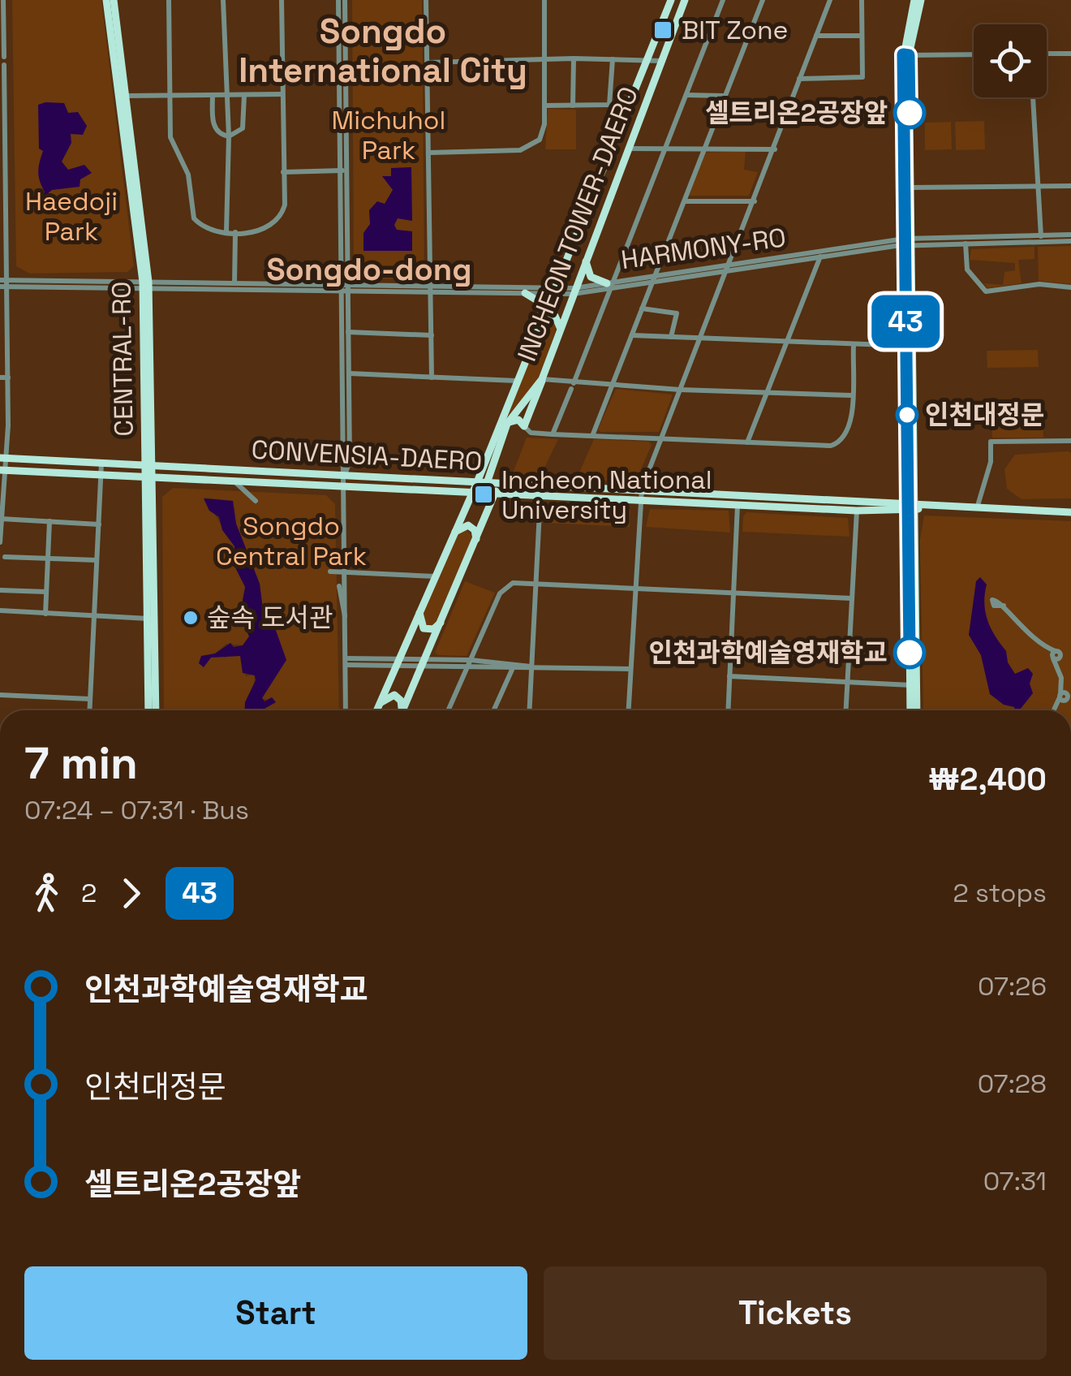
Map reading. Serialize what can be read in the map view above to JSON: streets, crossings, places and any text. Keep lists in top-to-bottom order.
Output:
{
  "streets": {
    "main road": ["INCHEON TOWER-DAERO", "CENTRAL-RO", "CONVENSIA-DAERO"],
    "street": ["HARMONY-RO"]
  },
  "crossings": [
    ["INCHEON TOWER-DAERO", "HARMONY-RO"],
    ["INCHEON TOWER-DAERO", "CONVENSIA-DAERO"],
    ["HARMONY-RO", "CENTRAL-RO"],
    ["CENTRAL-RO", "CONVENSIA-DAERO"]
  ],
  "districts": ["Songdo International City", "Songdo-dong"],
  "parks": ["Michuhol Park", "Haedoji Park", "Songdo Central Park"],
  "places": {
    "transit": ["BIT Zone", "Incheon National University"],
    "other": [
      "셀트리온2공장앞",
      "인천대정문",
      "숲속 도서관",
      "인천과학예술영재학교"
    ]
  },
  "lines": ["bus line 43"],
  "page": {
    "on_map": "43",
    "heading": ["7 min", "07:24 – 07:31 · Bus", "₩2,400"],
    "legs": ["2", "43", "2 stops"],
    "list": [
      {
        "name": "인천과학예술영재학교",
        "value": "07:26"
      },
      {
        "name": "인천대정문",
        "value": "07:28"
      },
      {
        "name": "셀트리온2공장앞",
        "value": "07:31"
      }
    ],
    "buttons": ["Start", "Tickets"]
  }
}
